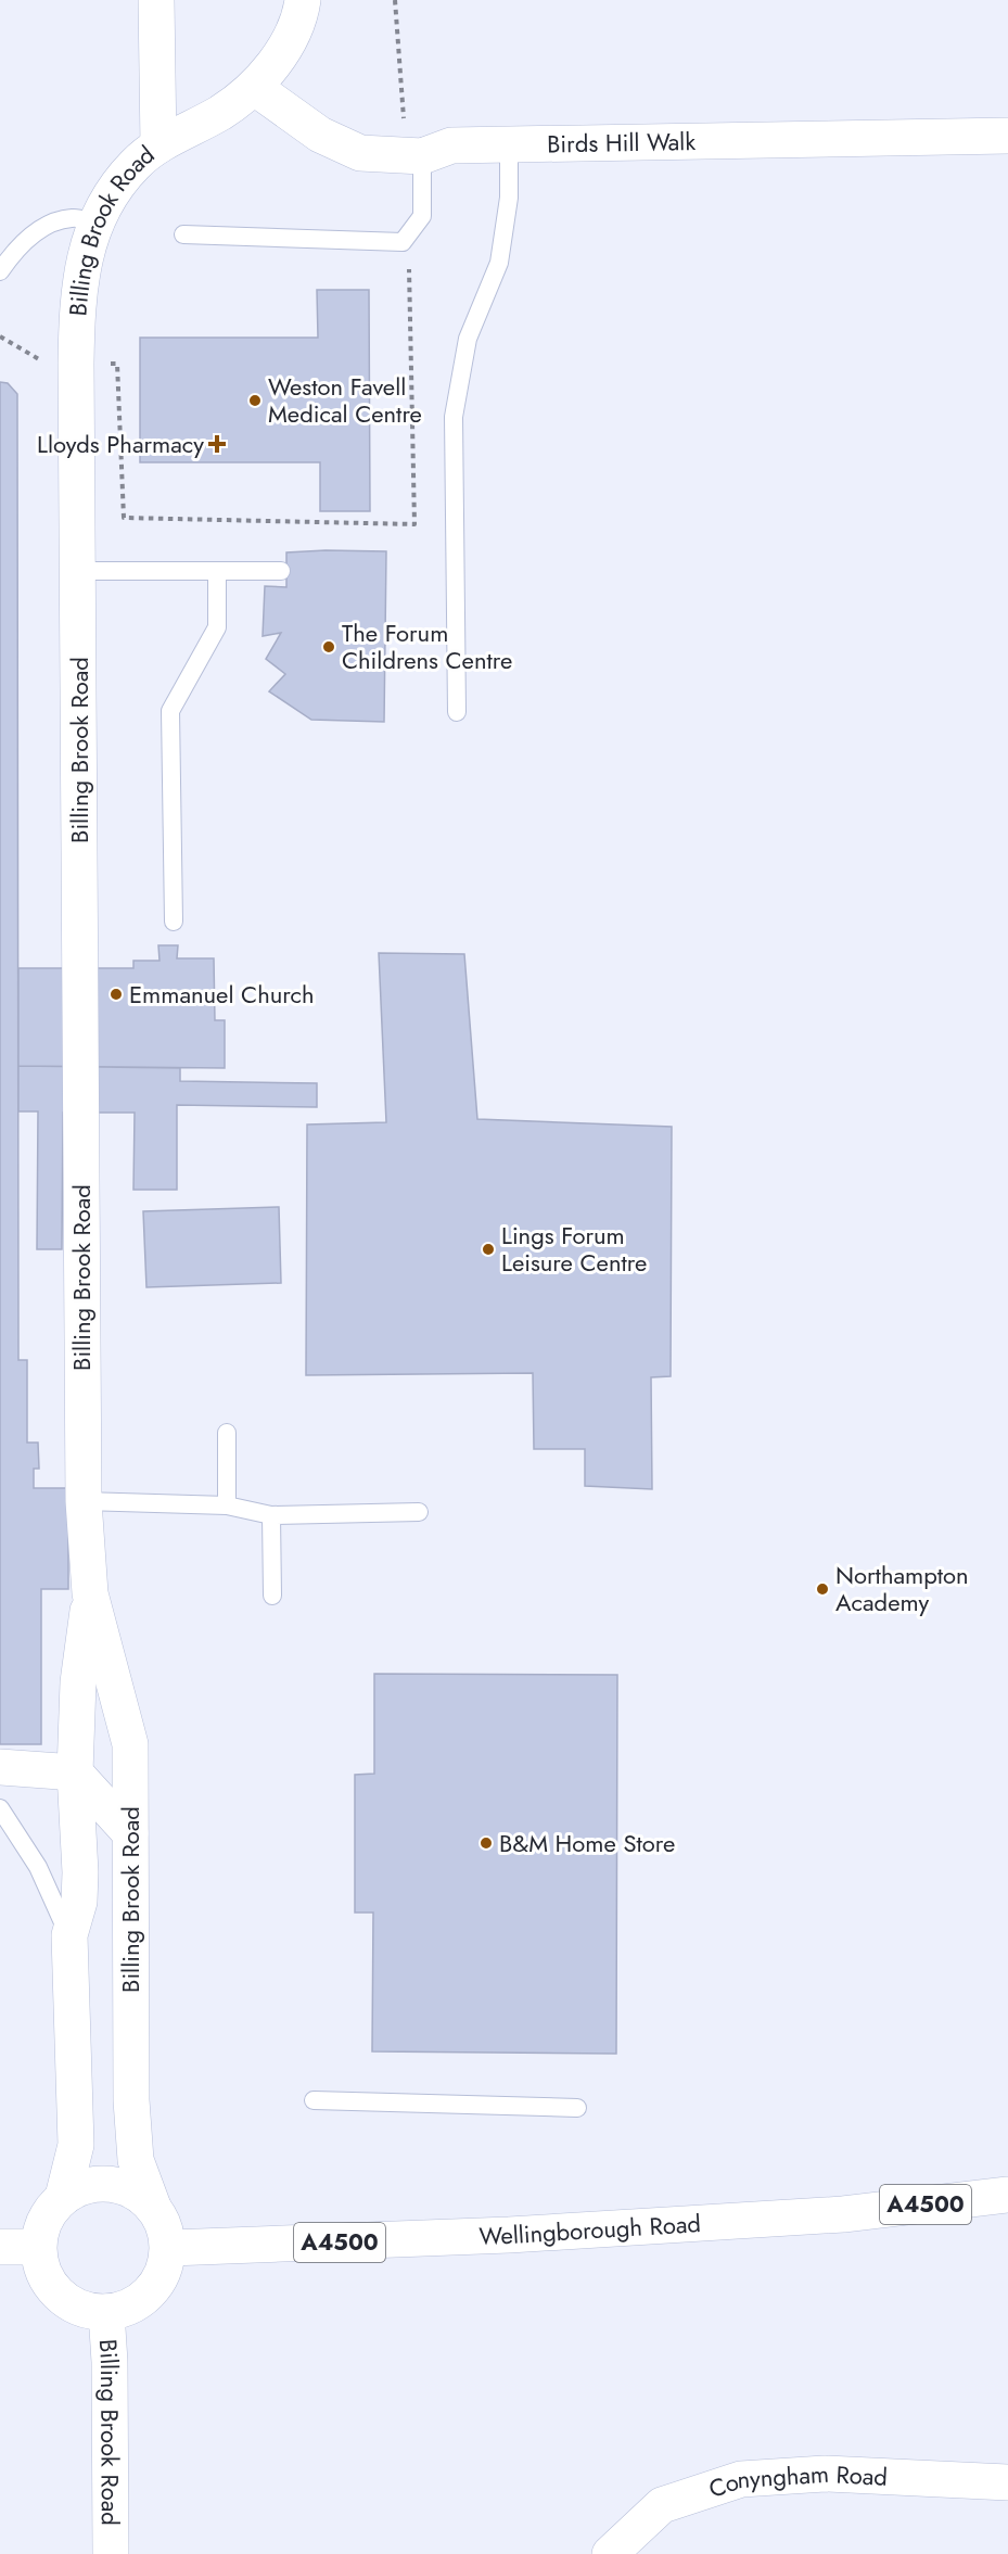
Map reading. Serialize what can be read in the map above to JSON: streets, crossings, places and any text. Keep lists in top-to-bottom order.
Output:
{
  "streets": {
    "street": [
      "Birds Hill Walk",
      "Billing Brook Road",
      "A4500",
      "Wellingborough Road",
      "Conyngham Road"
    ]
  },
  "crossings": [
    ["Birds Hill Walk", "Billing Brook Road"],
    ["Billing Brook Road", "Wellingborough Road"]
  ],
  "places": {
    "other": [
      "Weston Favell Medical Centre",
      "The Forum Childrens Centre",
      "Emmanuel Church",
      "Lings Forum Leisure Centre",
      "Northampton Academy",
      "B&M Home Store"
    ],
    "health": ["Lloyds Pharmacy"]
  }
}
